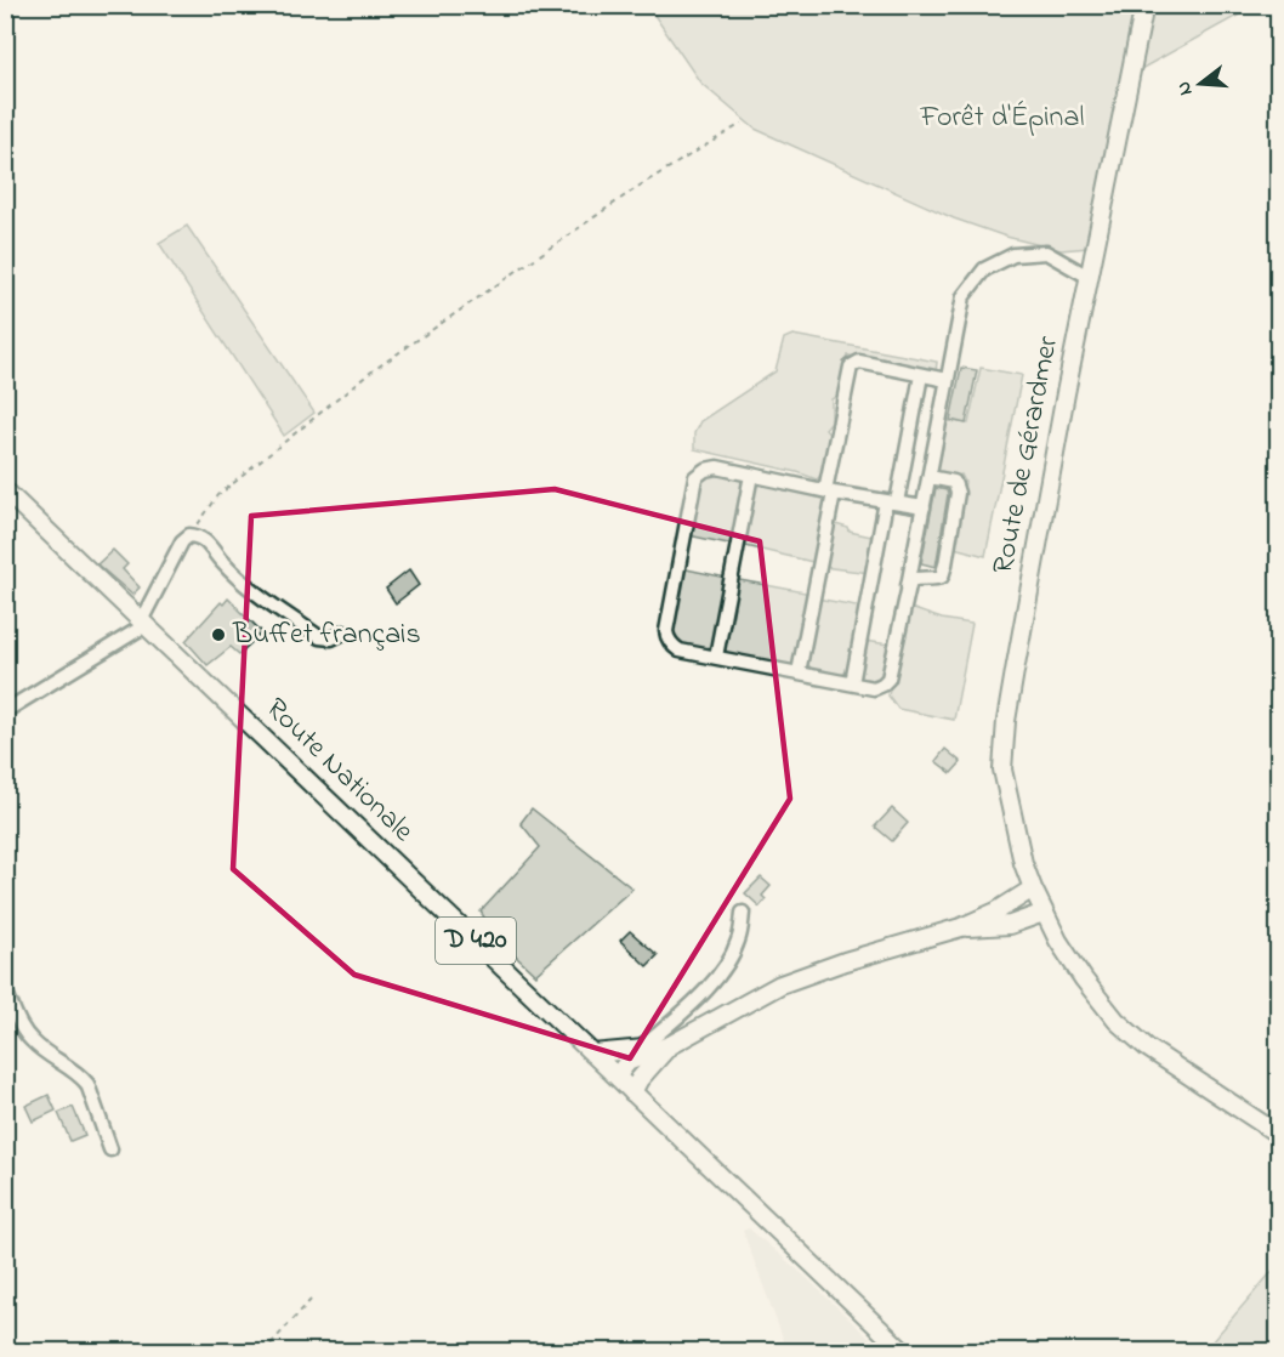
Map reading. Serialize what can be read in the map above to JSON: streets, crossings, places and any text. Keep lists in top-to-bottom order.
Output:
{
  "streets": {
    "main road": ["Route de Gérardmer", "Route Nationale", "D 420"]
  },
  "crossings": [
    ["Route Nationale", "D 420"]
  ],
  "parks": ["Forêt d'Épinal"],
  "places": ["Buffet français"],
  "north": "left"
}
